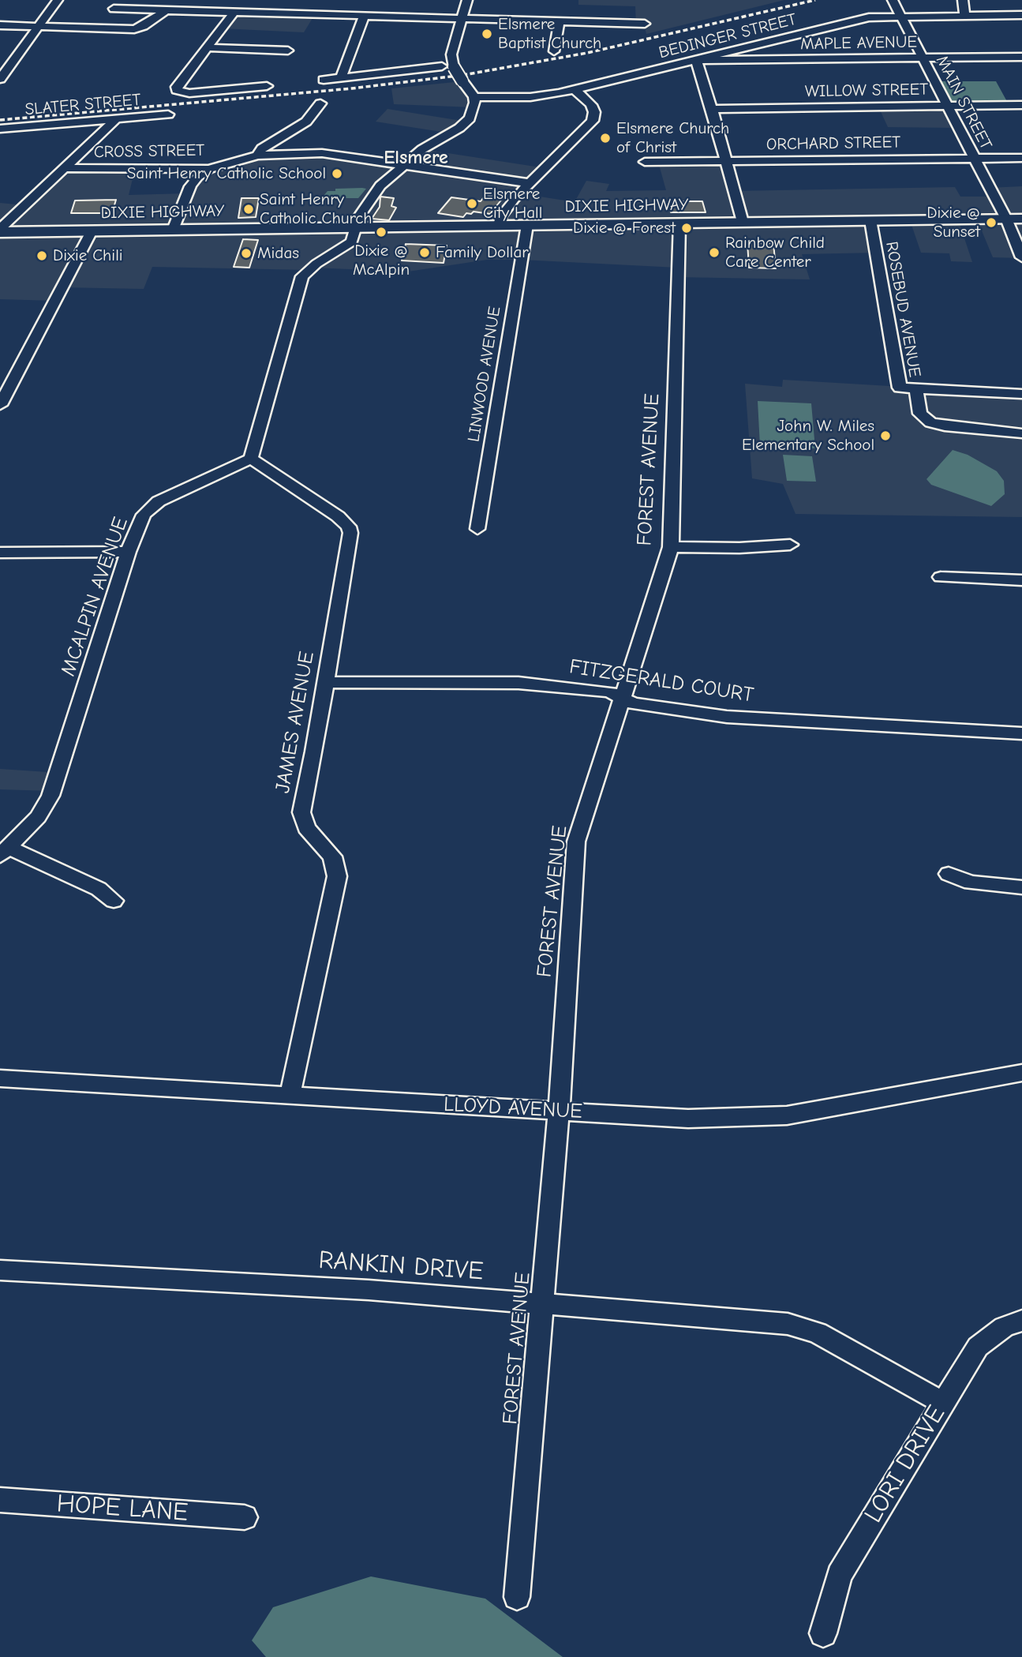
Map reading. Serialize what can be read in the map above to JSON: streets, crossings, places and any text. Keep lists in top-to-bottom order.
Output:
{
  "streets": {
    "main road": ["DIXIE HIGHWAY"],
    "street": [
      "BEDINGER STREET",
      "MAPLE AVENUE",
      "WILLOW STREET",
      "MAIN STREET",
      "SLATER STREET",
      "ORCHARD STREET",
      "CROSS STREET",
      "ROSEBUD AVENUE",
      "LINWOOD AVENUE",
      "FOREST AVENUE",
      "MCALPIN AVENUE",
      "FITZGERALD COURT",
      "JAMES AVENUE",
      "LLOYD AVENUE",
      "RANKIN DRIVE",
      "LORI DRIVE",
      "HOPE LANE"
    ]
  },
  "crossings": [
    ["BEDINGER STREET", "MAPLE AVENUE"],
    ["BEDINGER STREET", "MAIN STREET"],
    ["MAPLE AVENUE", "MAIN STREET"],
    ["WILLOW STREET", "MAIN STREET"],
    ["MAIN STREET", "ORCHARD STREET"],
    ["MAIN STREET", "DIXIE HIGHWAY"],
    ["DIXIE HIGHWAY", "ROSEBUD AVENUE"],
    ["DIXIE HIGHWAY", "LINWOOD AVENUE"],
    ["DIXIE HIGHWAY", "FOREST AVENUE"],
    ["FOREST AVENUE", "FITZGERALD COURT"],
    ["FOREST AVENUE", "LLOYD AVENUE"],
    ["FOREST AVENUE", "RANKIN DRIVE"],
    ["MCALPIN AVENUE", "JAMES AVENUE"],
    ["FITZGERALD COURT", "JAMES AVENUE"],
    ["JAMES AVENUE", "LLOYD AVENUE"],
    ["RANKIN DRIVE", "LORI DRIVE"]
  ],
  "districts": ["Elsmere"],
  "places": [
    "Elsmere Baptist Church",
    "Elsmere Church of Christ",
    "Saint Henry Catholic School",
    "Elsmere City Hall",
    "Saint Henry Catholic Church",
    "Dixie @ Sunset",
    "Dixie @ Forest",
    "Dixie @ McAlpin",
    "Family Dollar",
    "Rainbow Child Care Center",
    "Midas",
    "Dixie Chili",
    "John W. Miles Elementary School"
  ]
}
